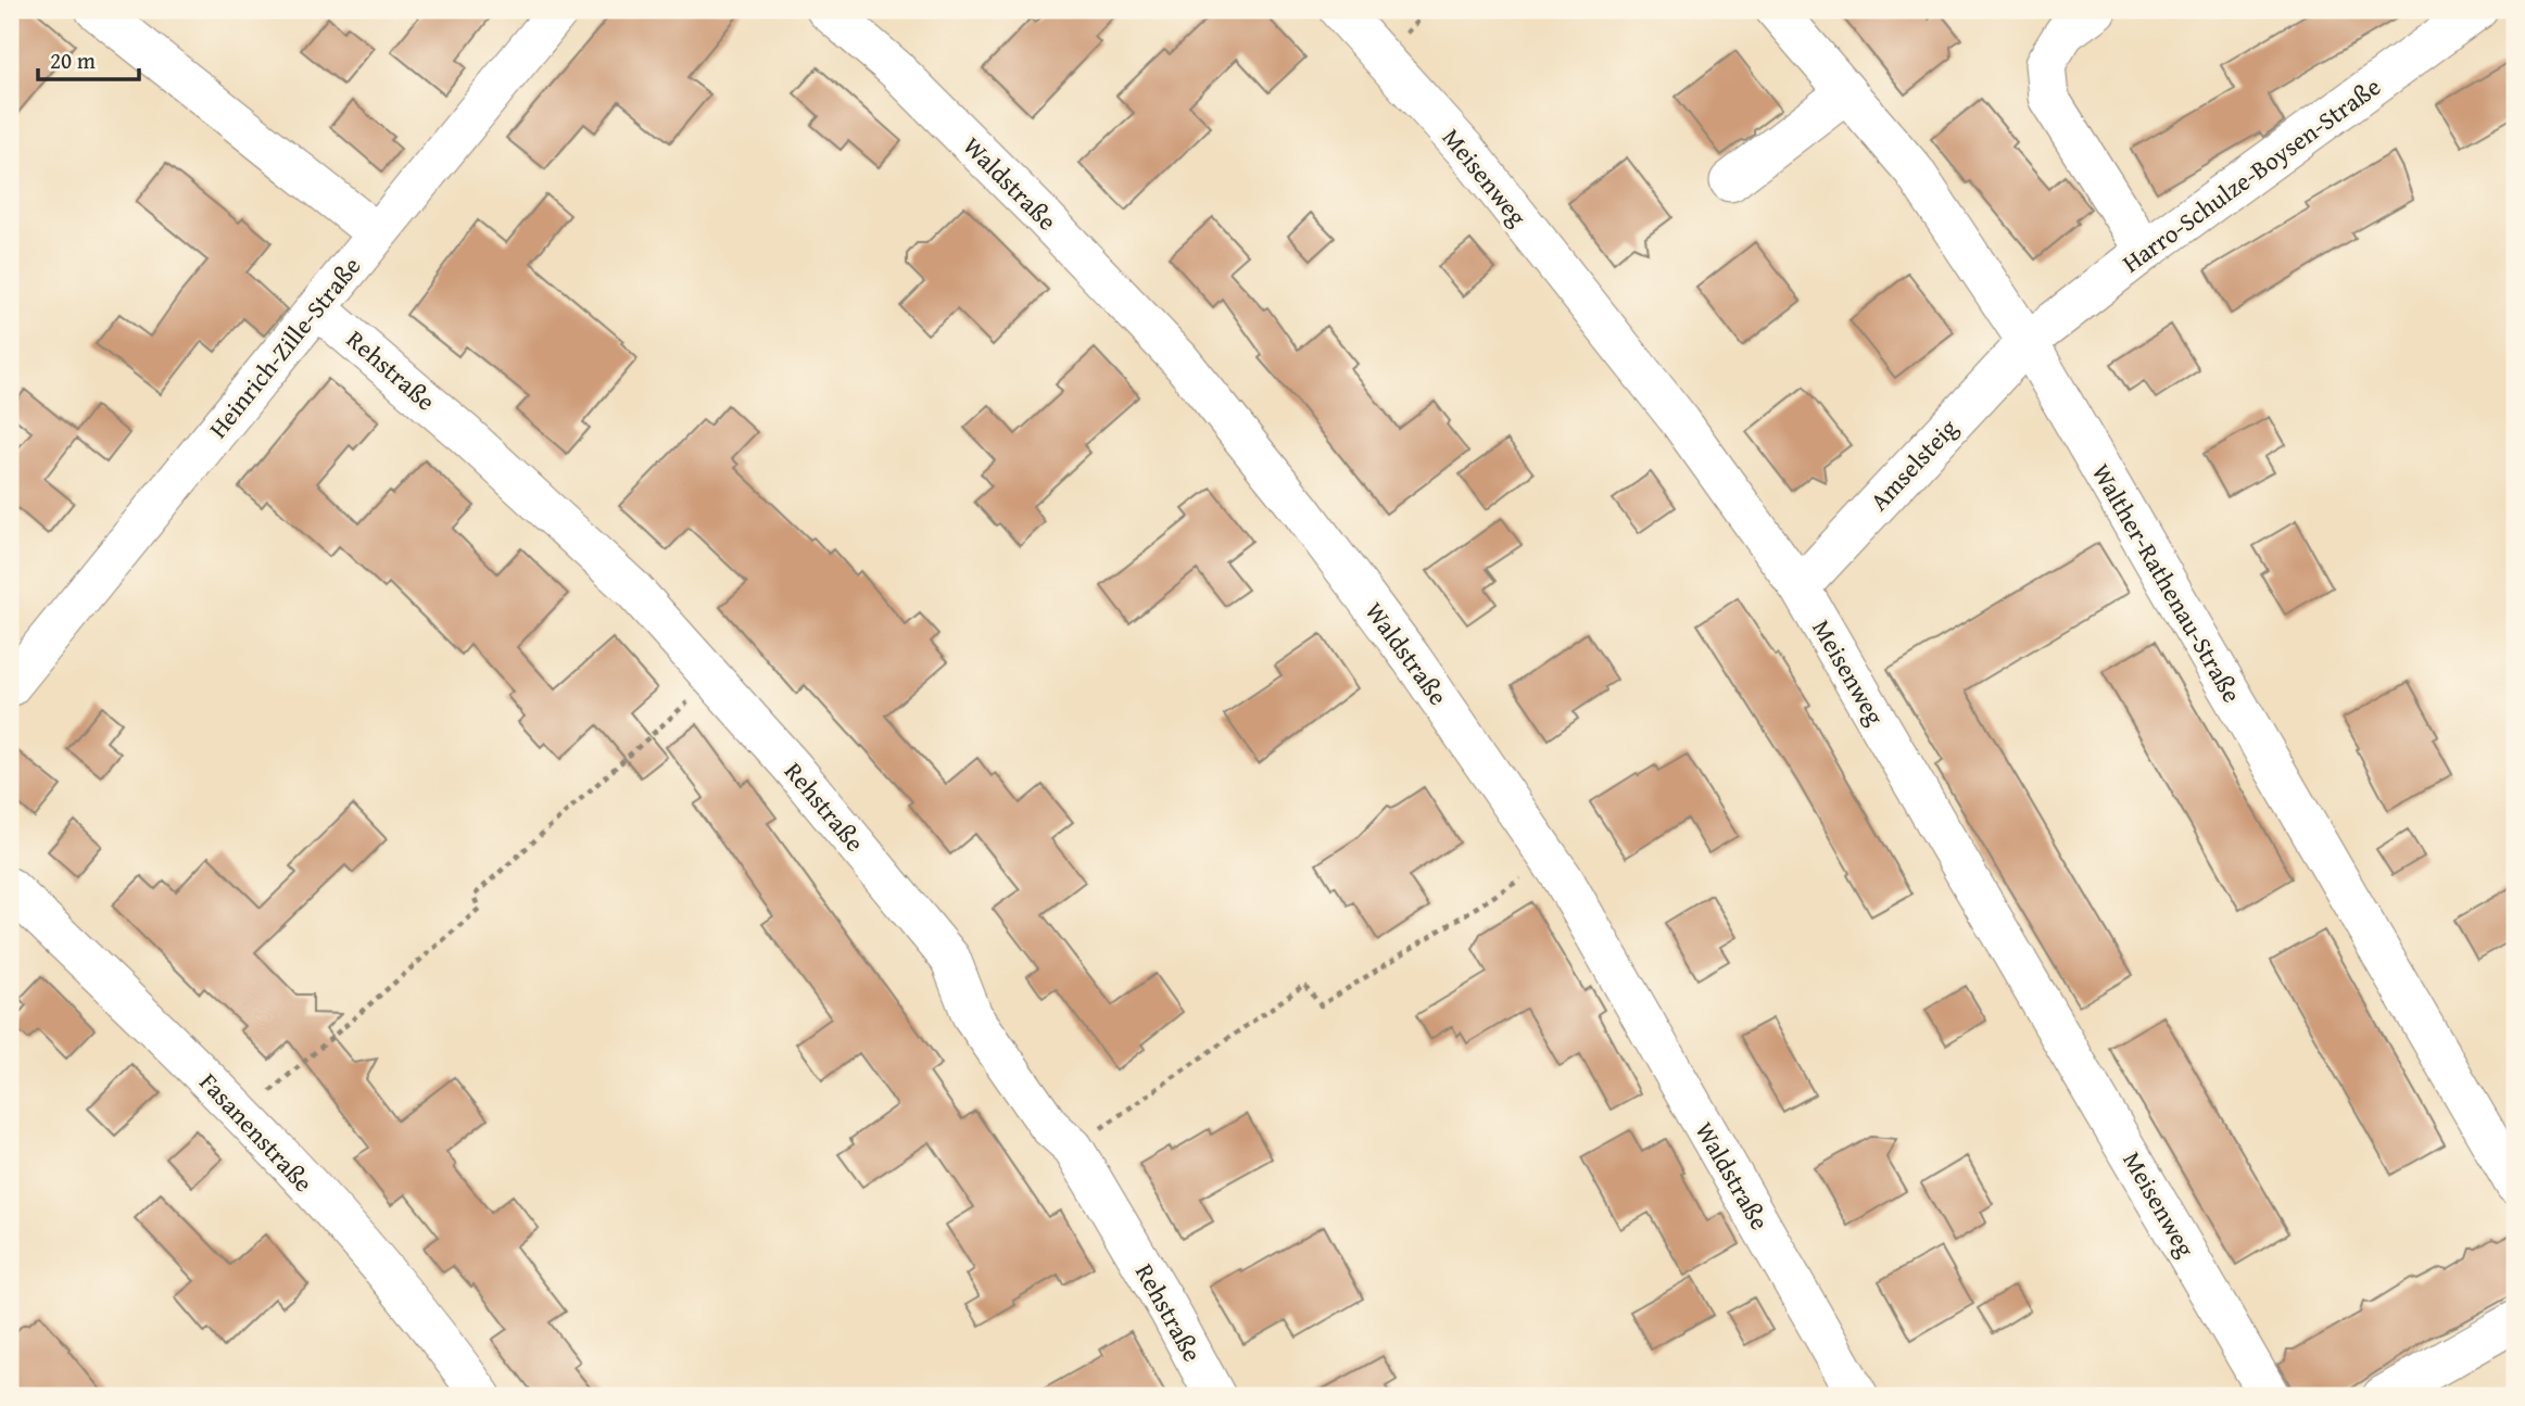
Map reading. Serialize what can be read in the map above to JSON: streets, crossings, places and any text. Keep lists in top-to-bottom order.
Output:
{
  "streets": {
    "street": [
      "Harro-Schulze-Boysen-Straße",
      "Meisenweg",
      "Waldstraße",
      "Heinrich-Zille-Straße",
      "Rehstraße",
      "Amselsteig",
      "Walther-Rathenau-Straße",
      "Fasanenstraße"
    ]
  },
  "crossings": [
    ["Harro-Schulze-Boysen-Straße", "Amselsteig"],
    ["Harro-Schulze-Boysen-Straße", "Walther-Rathenau-Straße"],
    ["Meisenweg", "Amselsteig"],
    ["Heinrich-Zille-Straße", "Rehstraße"],
    ["Amselsteig", "Walther-Rathenau-Straße"]
  ],
  "scale_bar": "20 m"
}
